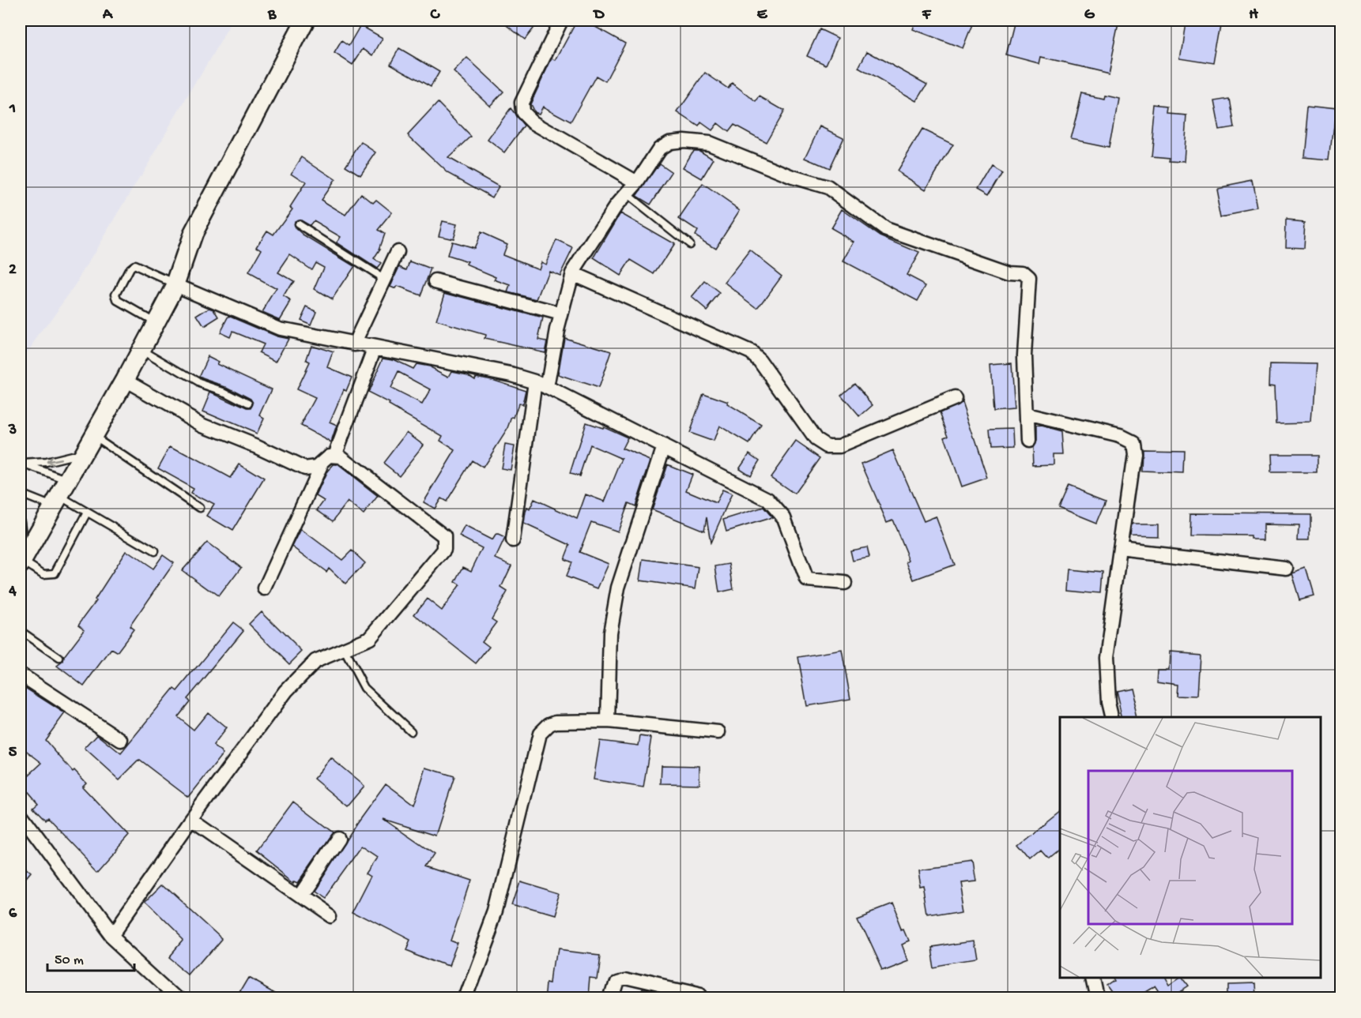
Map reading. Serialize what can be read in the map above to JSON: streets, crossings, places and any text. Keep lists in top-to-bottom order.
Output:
{
  "scale_bar": "50 m",
  "grid": {
    "columns": [
      "A",
      "B",
      "C",
      "D",
      "E",
      "F",
      "G",
      "H"
    ],
    "rows": [
      "1",
      "2",
      "3",
      "4",
      "5",
      "6"
    ]
  }
}
